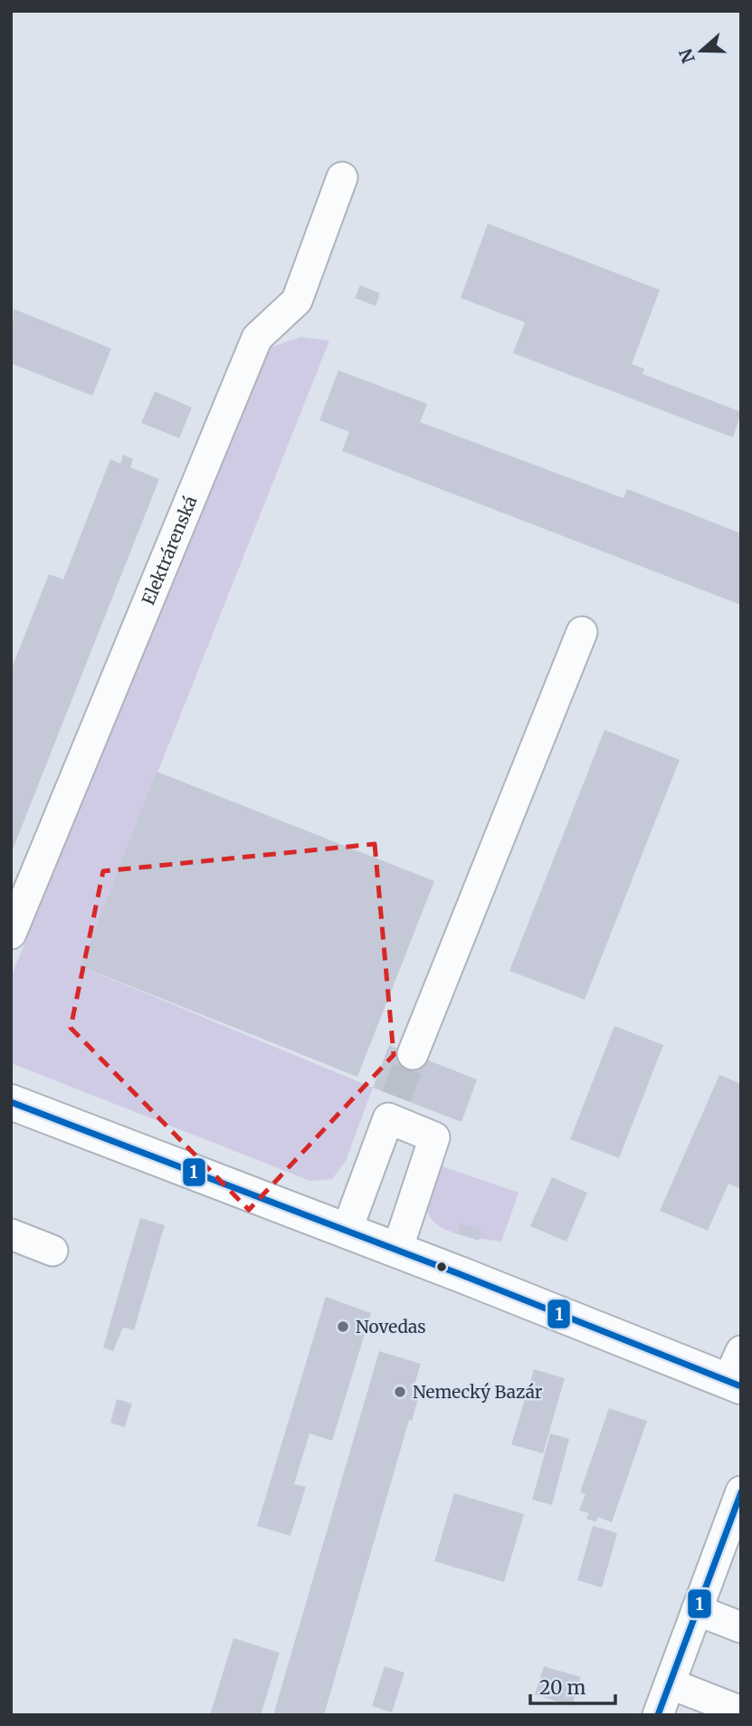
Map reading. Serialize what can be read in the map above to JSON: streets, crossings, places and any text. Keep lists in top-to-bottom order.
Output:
{
  "streets": {
    "lane": ["Elektrárenská"]
  },
  "places": ["Novedas", "Nemecký Bazár"],
  "lines": ["transit line 1"],
  "scale_bar": "20 m",
  "north": "left"
}
